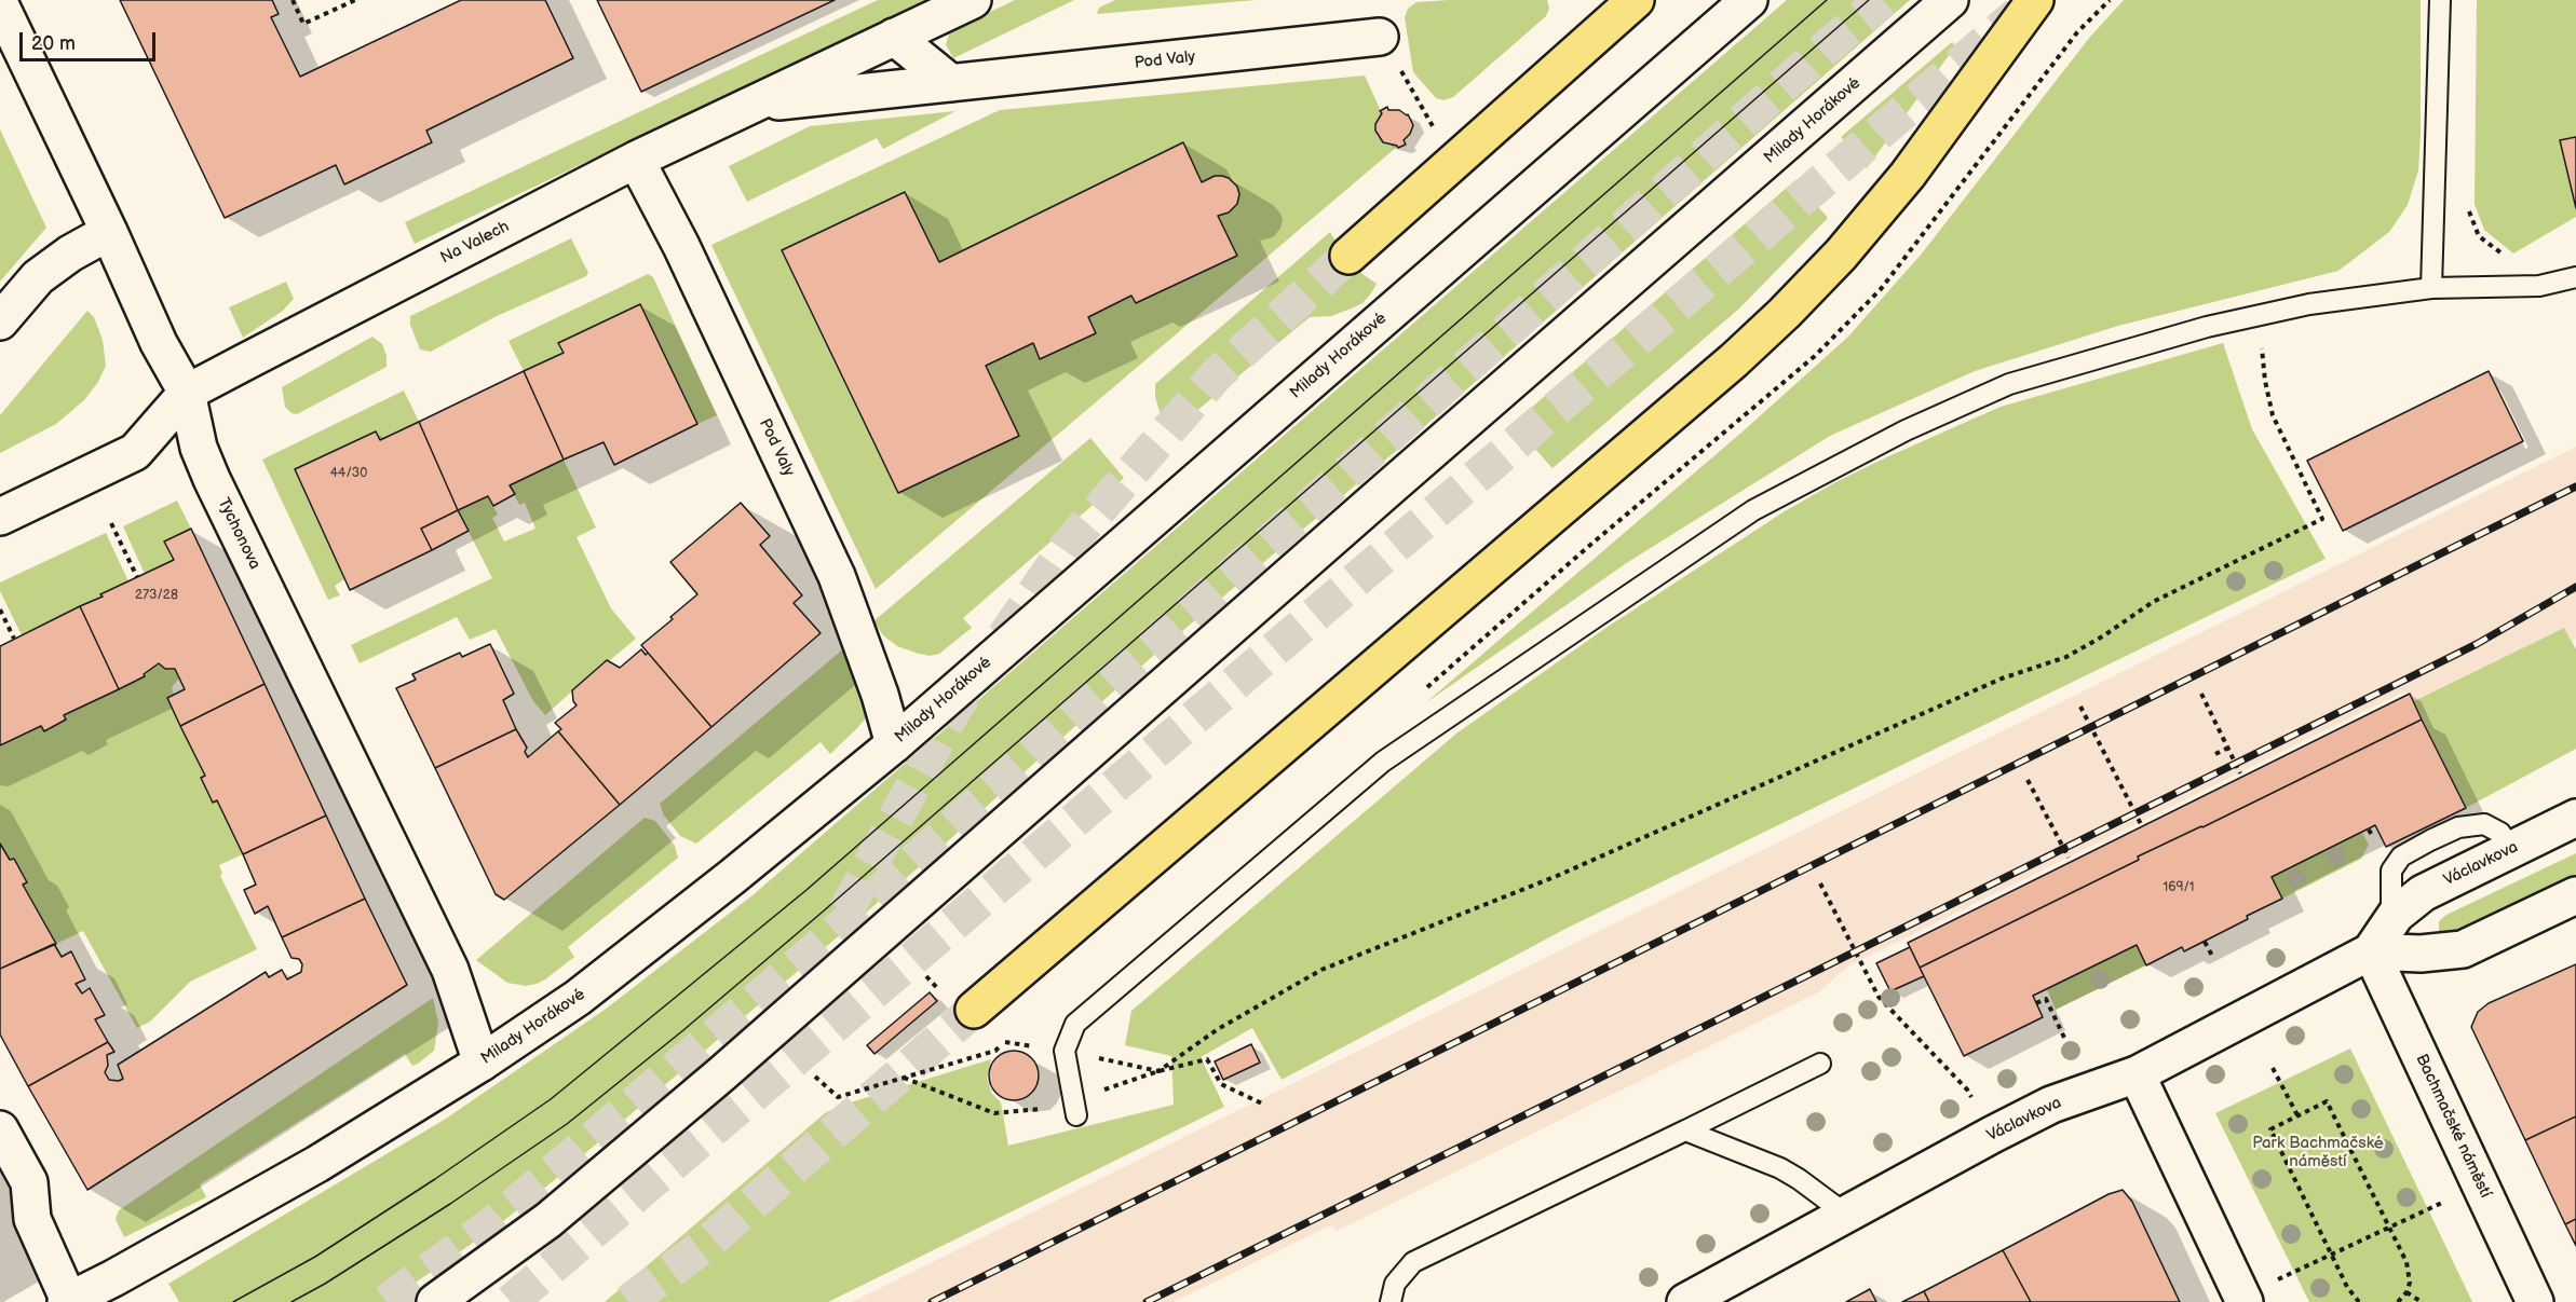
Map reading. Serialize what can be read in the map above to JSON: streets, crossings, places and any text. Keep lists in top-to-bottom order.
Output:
{
  "streets": {
    "street": [
      "Pod Valy",
      "Milady Horákové",
      "Na Valech",
      "Tychonova",
      "Václavkova",
      "Bachmačské náměstí"
    ]
  },
  "crossings": [
    ["Pod Valy", "Milady Horákové"],
    ["Pod Valy", "Na Valech"],
    ["Milady Horákové", "Tychonova"],
    ["Na Valech", "Tychonova"],
    ["Václavkova", "Bachmačské náměstí"]
  ],
  "parks": ["Park Bachmačské náměstí"],
  "house_numbers": ["44/30", "273/28", "169/1"],
  "scale_bar": "20 m"
}
